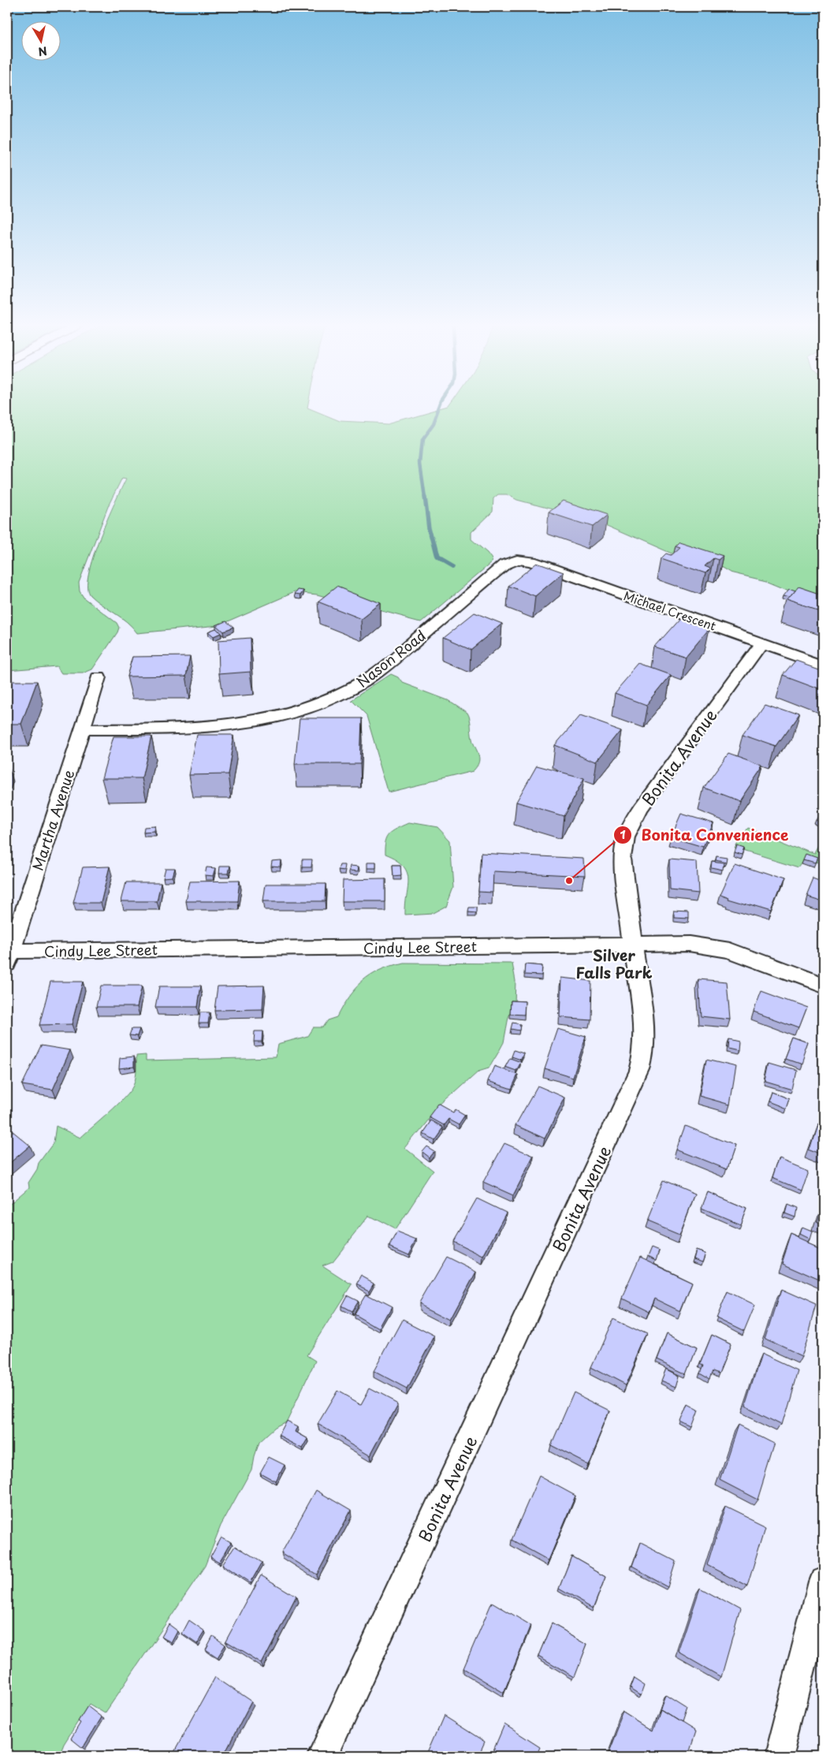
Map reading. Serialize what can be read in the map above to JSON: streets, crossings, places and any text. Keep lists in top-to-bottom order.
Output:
{
  "streets": {
    "street": [
      "Michael Crescent",
      "Nason Road",
      "Bonita Avenue",
      "Martha Avenue",
      "Cindy Lee Street"
    ]
  },
  "crossings": [
    ["Michael Crescent", "Nason Road"],
    ["Michael Crescent", "Bonita Avenue"],
    ["Nason Road", "Martha Avenue"],
    ["Bonita Avenue", "Cindy Lee Street"],
    ["Martha Avenue", "Cindy Lee Street"]
  ],
  "districts": ["Silver Falls Park"],
  "places": ["Bonita Convenience"],
  "north": "bottom"
}
